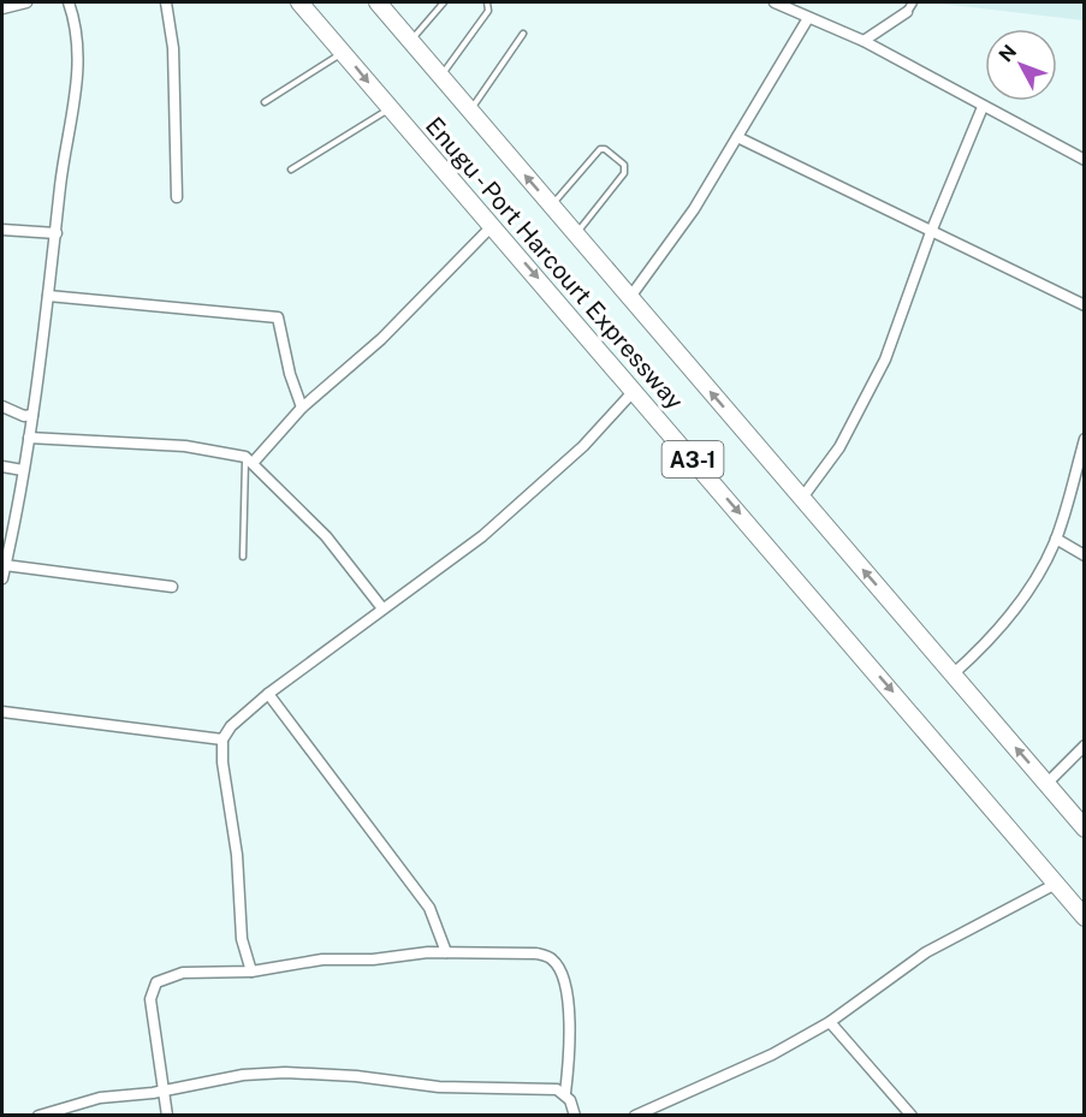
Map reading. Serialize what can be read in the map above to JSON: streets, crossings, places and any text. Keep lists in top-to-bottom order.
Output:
{
  "streets": {
    "highway": ["Enugu - Port Harcourt Expressway", "A3-1"]
  },
  "north": "top left"
}
